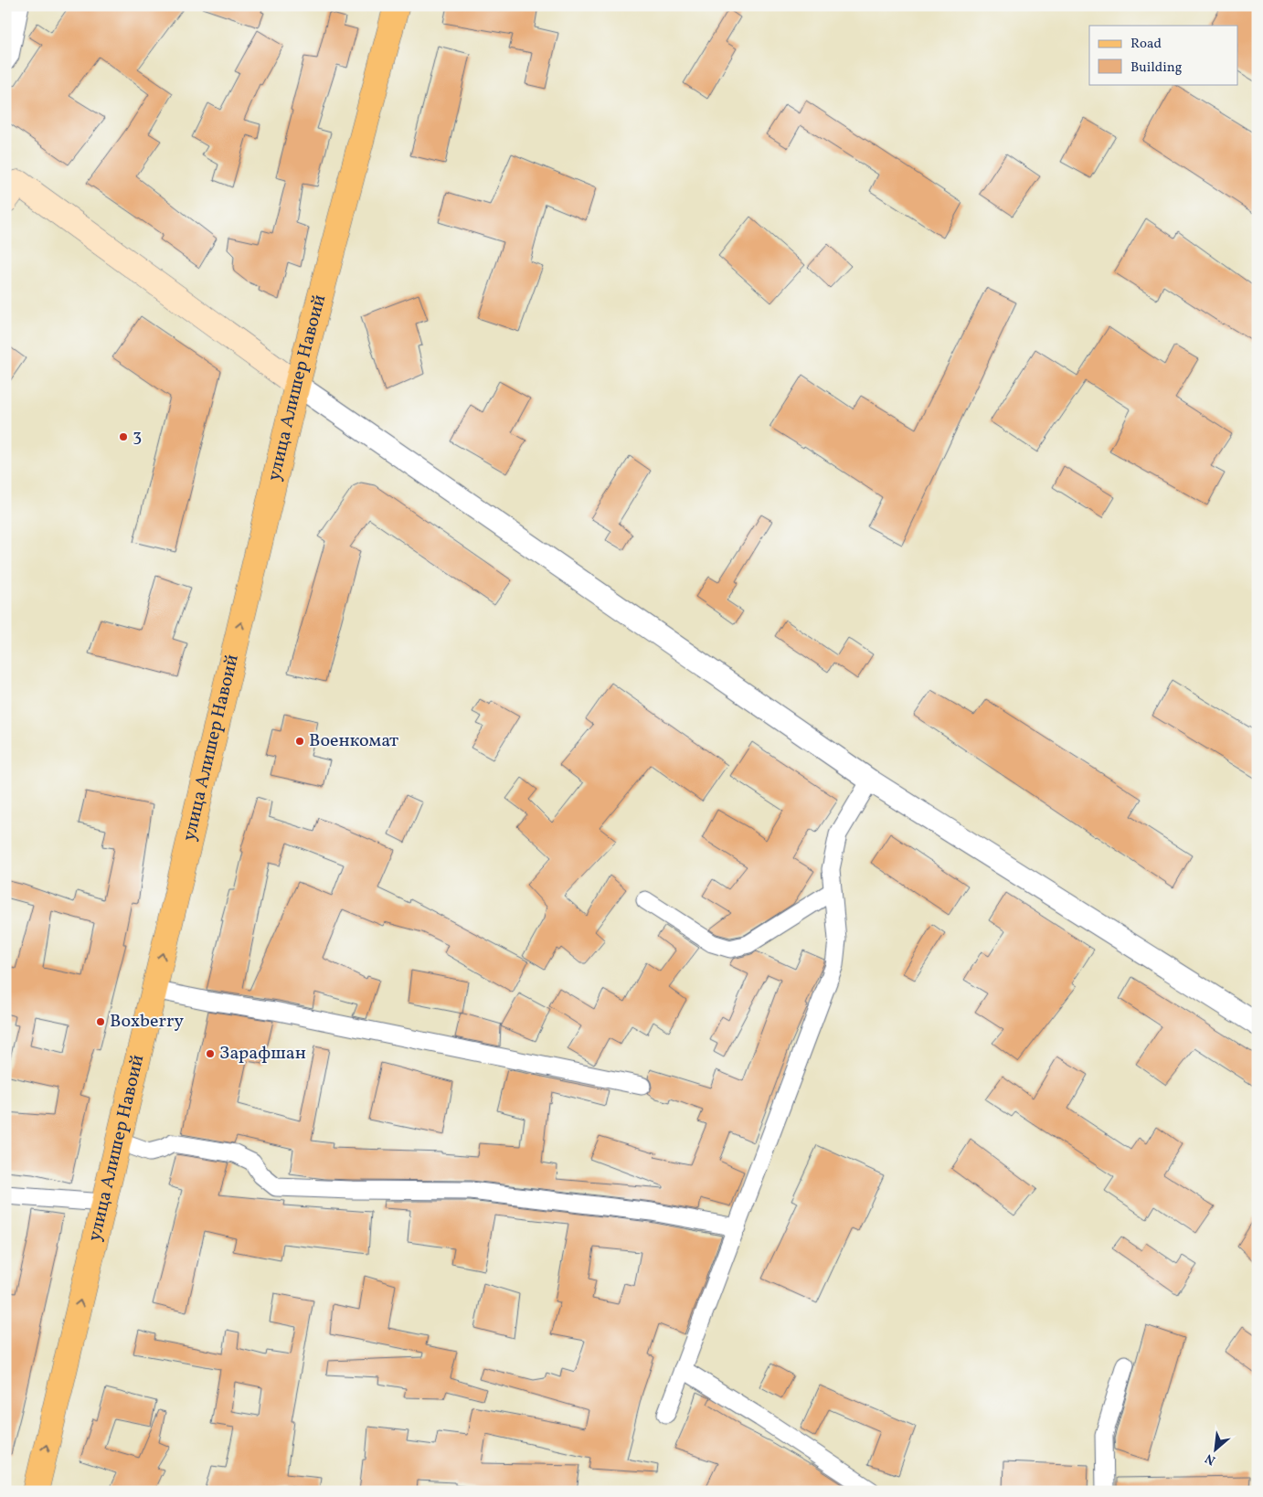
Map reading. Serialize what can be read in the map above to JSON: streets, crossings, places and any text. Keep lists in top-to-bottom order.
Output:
{
  "streets": {
    "main road": ["улица Алишер Навоий"]
  },
  "one_way": ["улица Алишер Навоий"],
  "places": [
    "3",
    "Военкомат",
    "Boxberry",
    "Зарафшан"
  ],
  "legend": ["Road", "Building"],
  "north": "bottom left"
}
